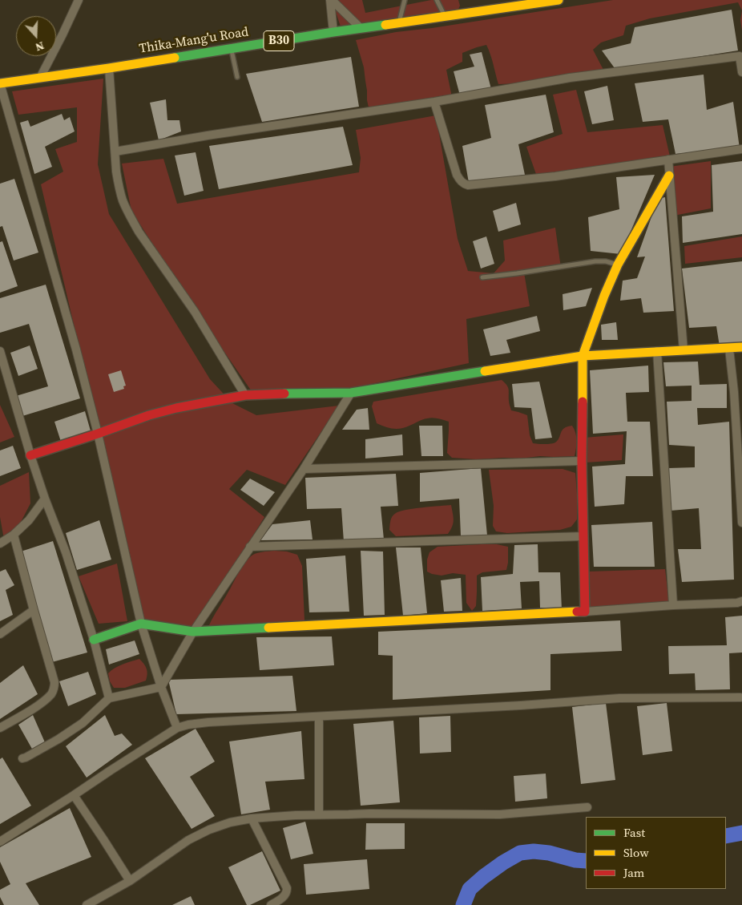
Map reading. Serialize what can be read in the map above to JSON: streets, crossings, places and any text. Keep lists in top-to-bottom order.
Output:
{
  "streets": {
    "main road": ["Thika-Mang'u Road", "B30"]
  },
  "legend": ["Fast", "Slow", "Jam"],
  "north": "bottom"
}
